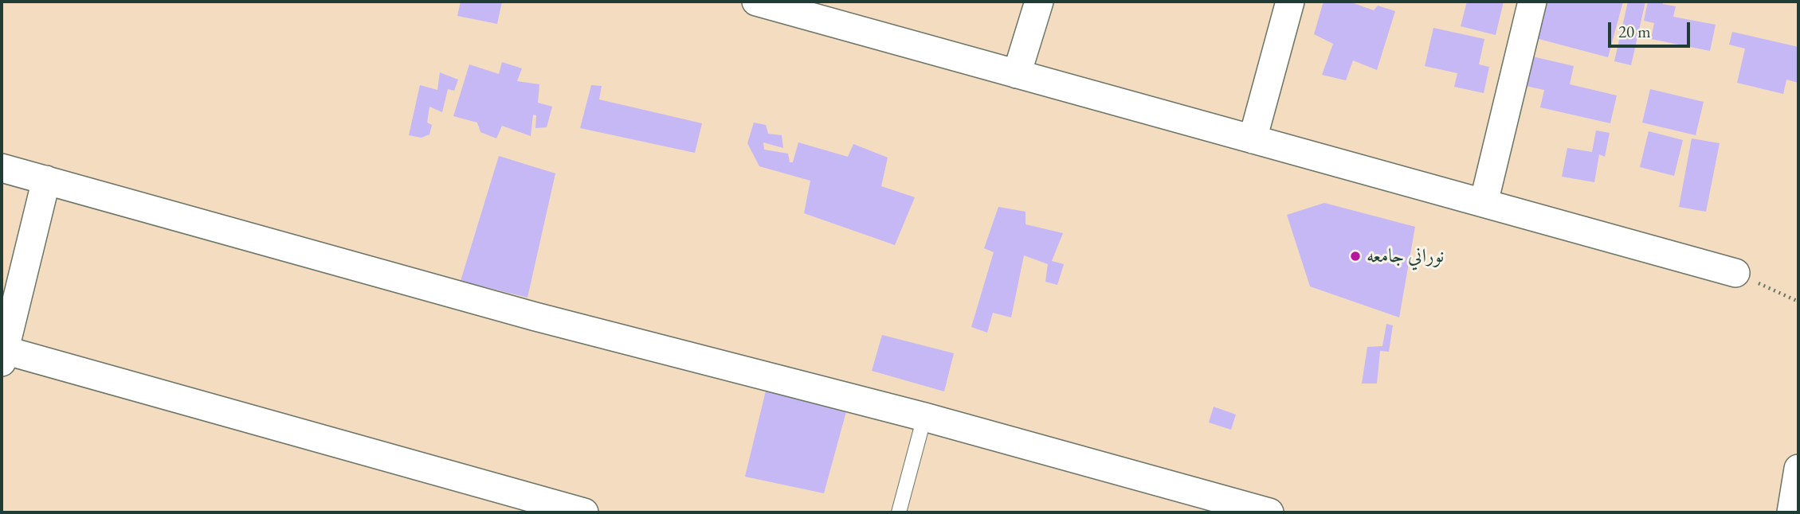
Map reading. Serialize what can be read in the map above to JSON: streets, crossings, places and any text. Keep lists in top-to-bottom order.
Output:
{
  "places": ["نوراني جامعه"],
  "scale_bar": "20 m"
}
